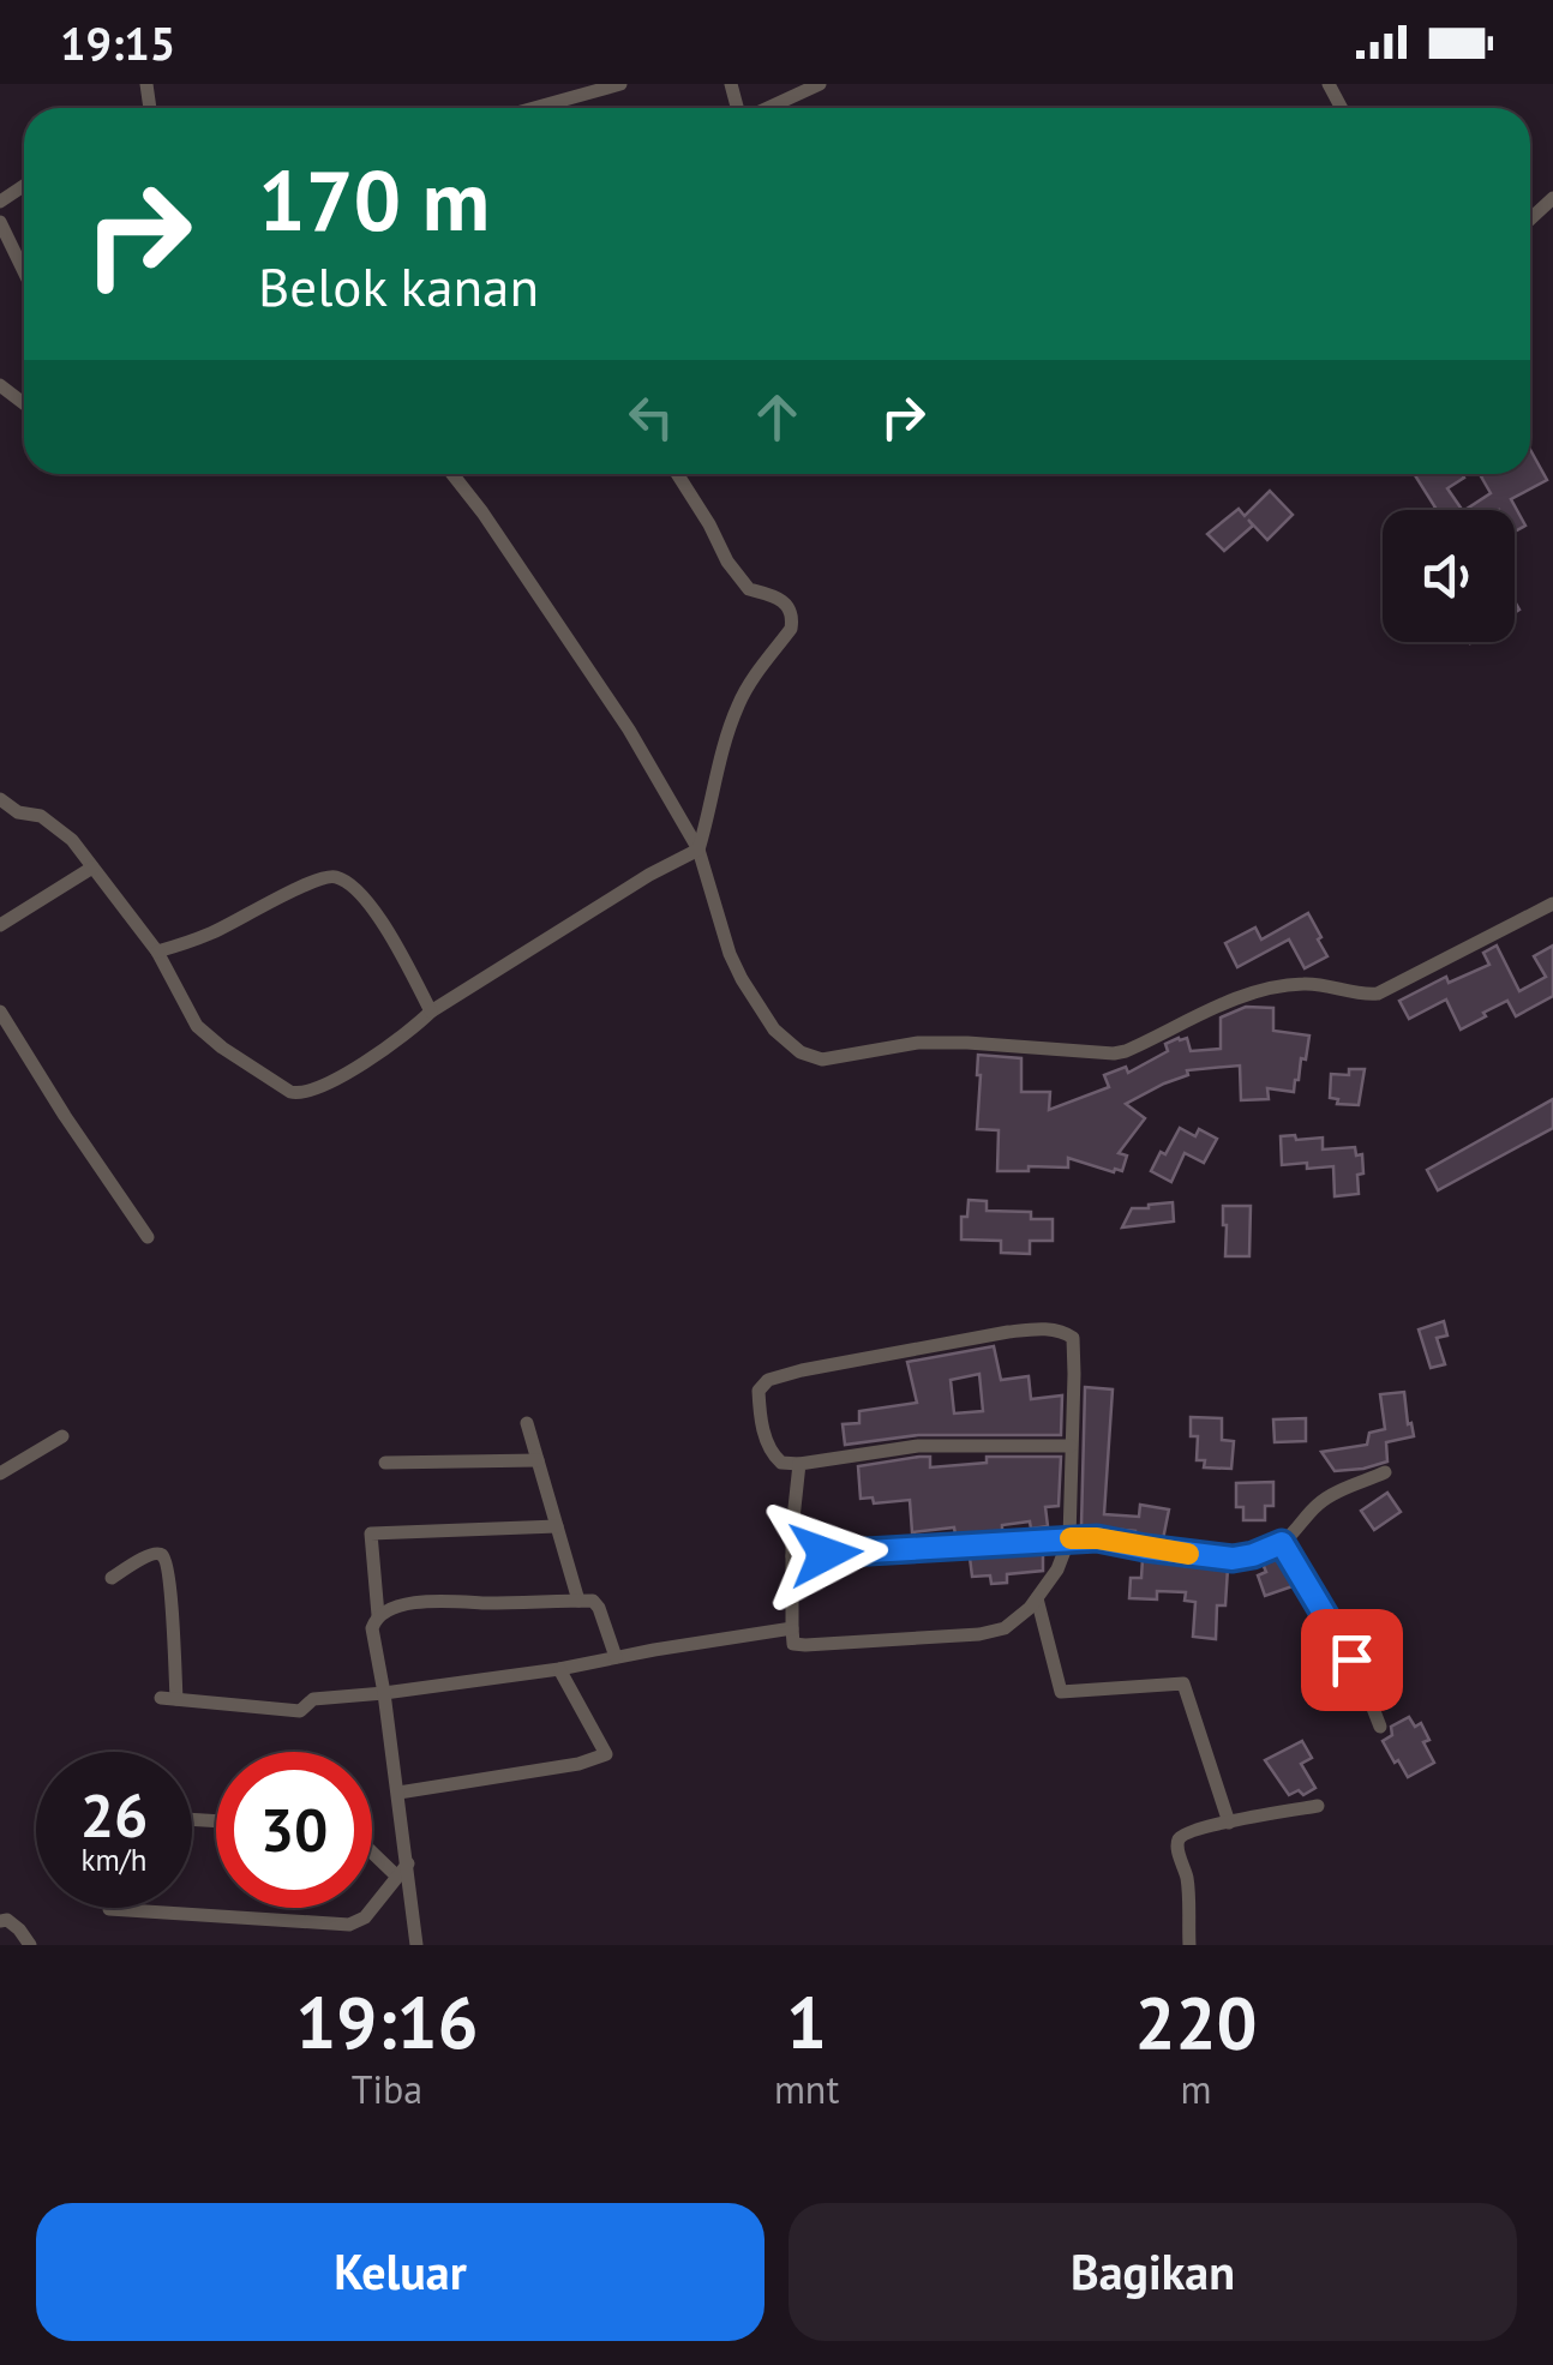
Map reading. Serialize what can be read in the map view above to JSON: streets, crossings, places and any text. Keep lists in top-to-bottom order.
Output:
{
  "page": {
    "status": "19:15",
    "turn": ["170 m", "Belok kanan"],
    "speed": "26 km/h",
    "limit": "30",
    "eta": [
      "19:16",
      "Tiba",
      "1",
      "mnt",
      "220",
      "m"
    ],
    "buttons": ["Keluar", "Bagikan"]
  }
}
